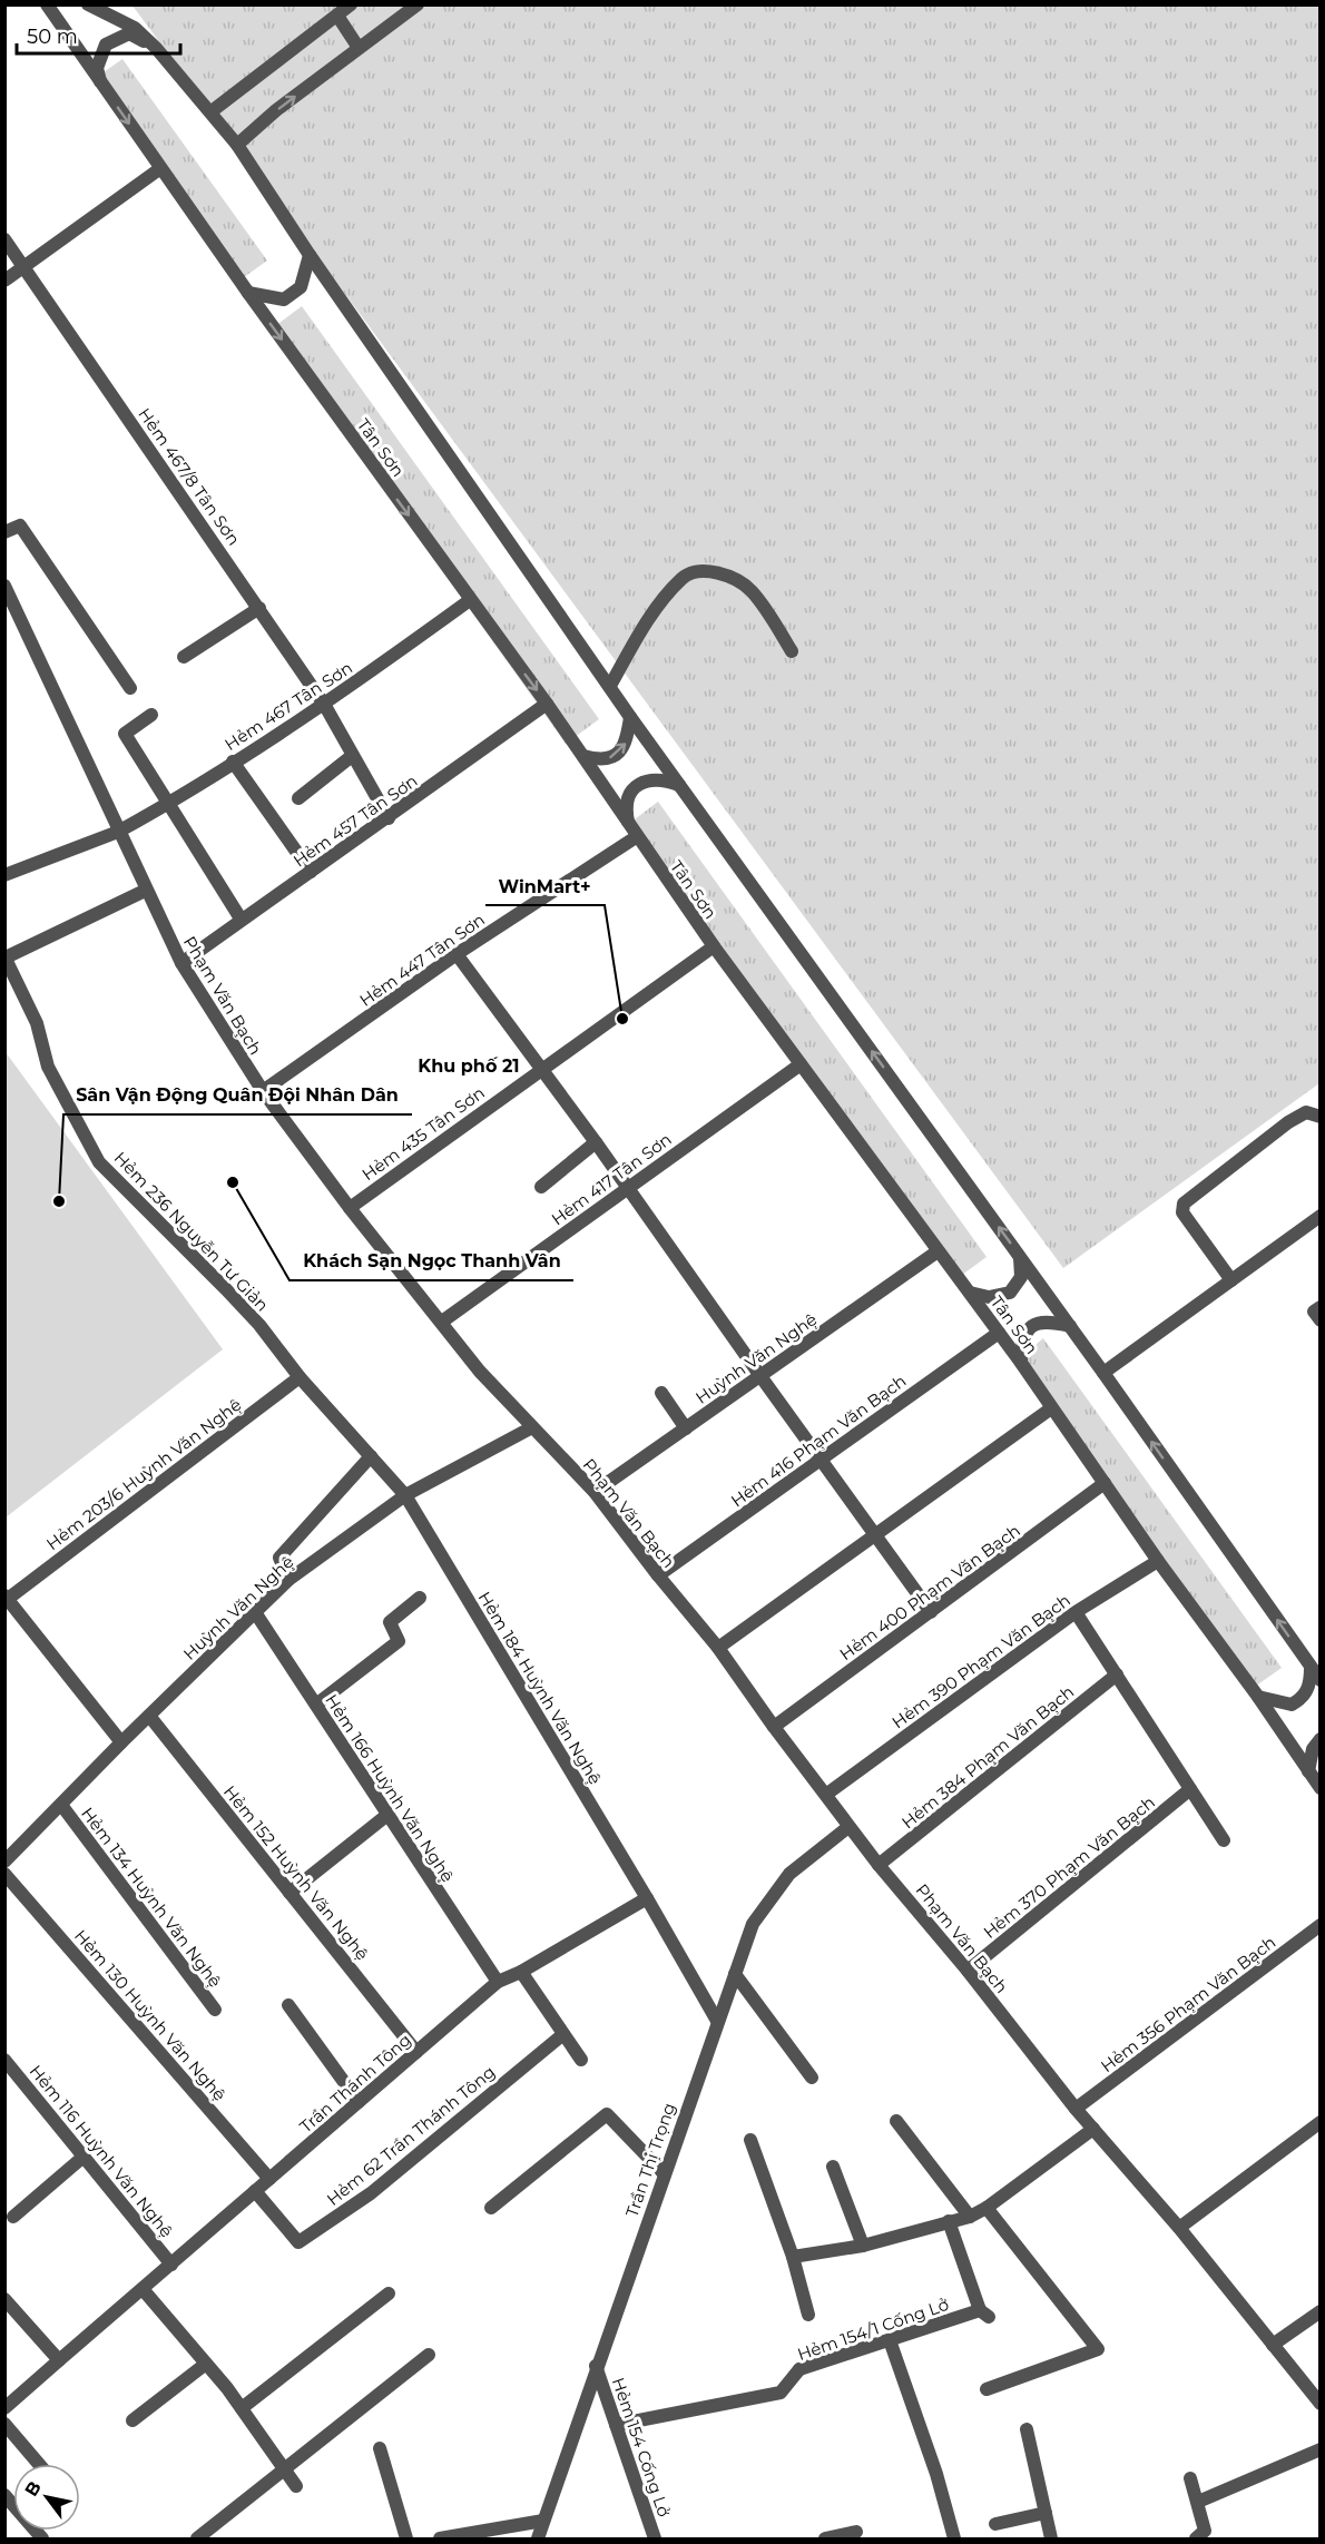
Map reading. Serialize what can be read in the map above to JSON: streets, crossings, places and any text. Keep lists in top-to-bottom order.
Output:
{
  "streets": {
    "street": [
      "Tân Sơn",
      "Hẻm 467/8 Tân Sơn",
      "Hẻm 467 Tân Sơn",
      "Hẻm 457 Tân Sơn",
      "Hẻm 447 Tân Sơn",
      "Phạm Văn Bạch",
      "Hẻm 435 Tân Sơn",
      "Hẻm 417 Tân Sơn",
      "Hẻm 236 Nguyễn Tư Giản",
      "Huỳnh Văn Nghệ",
      "Hẻm 416 Phạm Văn Bạch",
      "Hẻm 203/6 Huỳnh Văn Nghệ",
      "Hẻm 400 Phạm Văn Bạch",
      "Hẻm 390 Phạm Văn Bạch",
      "Hẻm 184 Huỳnh Văn Nghệ",
      "Hẻm 384 Phạm Văn Bạch",
      "Hẻm 166 Huỳnh Văn Nghệ",
      "Hẻm 370 Phạm Văn Bạch",
      "Hẻm 152 Huỳnh Văn Nghệ",
      "Hẻm 134 Huỳnh Văn Nghệ",
      "Hẻm 356 Phạm Văn Bạch",
      "Hẻm 130 Huỳnh Văn Nghệ",
      "Trần Thánh Tông",
      "Hẻm 62 Trần Thánh Tông",
      "Hẻm 116 Huỳnh Văn Nghệ",
      "Trần Thị Trọng",
      "Hẻm 154/1 Cống Lở",
      "Hẻm 154 Cống Lở"
    ]
  },
  "crossings": [
    ["Tân Sơn", "Hẻm 467 Tân Sơn"],
    ["Tân Sơn", "Hẻm 457 Tân Sơn"],
    ["Tân Sơn", "Hẻm 447 Tân Sơn"],
    ["Tân Sơn", "Hẻm 435 Tân Sơn"],
    ["Tân Sơn", "Hẻm 417 Tân Sơn"],
    ["Tân Sơn", "Huỳnh Văn Nghệ"],
    ["Tân Sơn", "Hẻm 416 Phạm Văn Bạch"],
    ["Tân Sơn", "Hẻm 400 Phạm Văn Bạch"],
    ["Tân Sơn", "Hẻm 390 Phạm Văn Bạch"],
    ["Hẻm 467/8 Tân Sơn", "Hẻm 467 Tân Sơn"],
    ["Hẻm 467/8 Tân Sơn", "Hẻm 457 Tân Sơn"],
    ["Hẻm 467 Tân Sơn", "Phạm Văn Bạch"],
    ["Hẻm 457 Tân Sơn", "Phạm Văn Bạch"],
    ["Hẻm 447 Tân Sơn", "Phạm Văn Bạch"],
    ["Phạm Văn Bạch", "Hẻm 435 Tân Sơn"],
    ["Phạm Văn Bạch", "Hẻm 417 Tân Sơn"],
    ["Phạm Văn Bạch", "Huỳnh Văn Nghệ"],
    ["Phạm Văn Bạch", "Hẻm 416 Phạm Văn Bạch"],
    ["Phạm Văn Bạch", "Hẻm 400 Phạm Văn Bạch"],
    ["Phạm Văn Bạch", "Hẻm 390 Phạm Văn Bạch"],
    ["Phạm Văn Bạch", "Hẻm 384 Phạm Văn Bạch"],
    ["Phạm Văn Bạch", "Hẻm 370 Phạm Văn Bạch"],
    ["Phạm Văn Bạch", "Hẻm 356 Phạm Văn Bạch"],
    ["Phạm Văn Bạch", "Trần Thị Trọng"],
    ["Hẻm 236 Nguyễn Tư Giản", "Hẻm 203/6 Huỳnh Văn Nghệ"],
    ["Hẻm 236 Nguyễn Tư Giản", "Hẻm 184 Huỳnh Văn Nghệ"],
    ["Huỳnh Văn Nghệ", "Hẻm 184 Huỳnh Văn Nghệ"],
    ["Huỳnh Văn Nghệ", "Hẻm 166 Huỳnh Văn Nghệ"],
    ["Huỳnh Văn Nghệ", "Hẻm 152 Huỳnh Văn Nghệ"],
    ["Huỳnh Văn Nghệ", "Hẻm 134 Huỳnh Văn Nghệ"],
    ["Hẻm 184 Huỳnh Văn Nghệ", "Trần Thánh Tông"],
    ["Hẻm 166 Huỳnh Văn Nghệ", "Trần Thánh Tông"],
    ["Hẻm 152 Huỳnh Văn Nghệ", "Trần Thánh Tông"],
    ["Hẻm 130 Huỳnh Văn Nghệ", "Trần Thánh Tông"],
    ["Trần Thánh Tông", "Hẻm 62 Trần Thánh Tông"],
    ["Trần Thánh Tông", "Hẻm 116 Huỳnh Văn Nghệ"],
    ["Trần Thị Trọng", "Hẻm 154 Cống Lở"],
    ["Hẻm 154/1 Cống Lở", "Hẻm 154 Cống Lở"]
  ],
  "districts": ["Khu phố 21"],
  "places": ["WinMart+", "Khách Sạn Ngọc Thanh Vân", "Sân Vận Động Quân Đội Nhân Dân"],
  "scale_bar": "50 m",
  "north": "top left"
}
